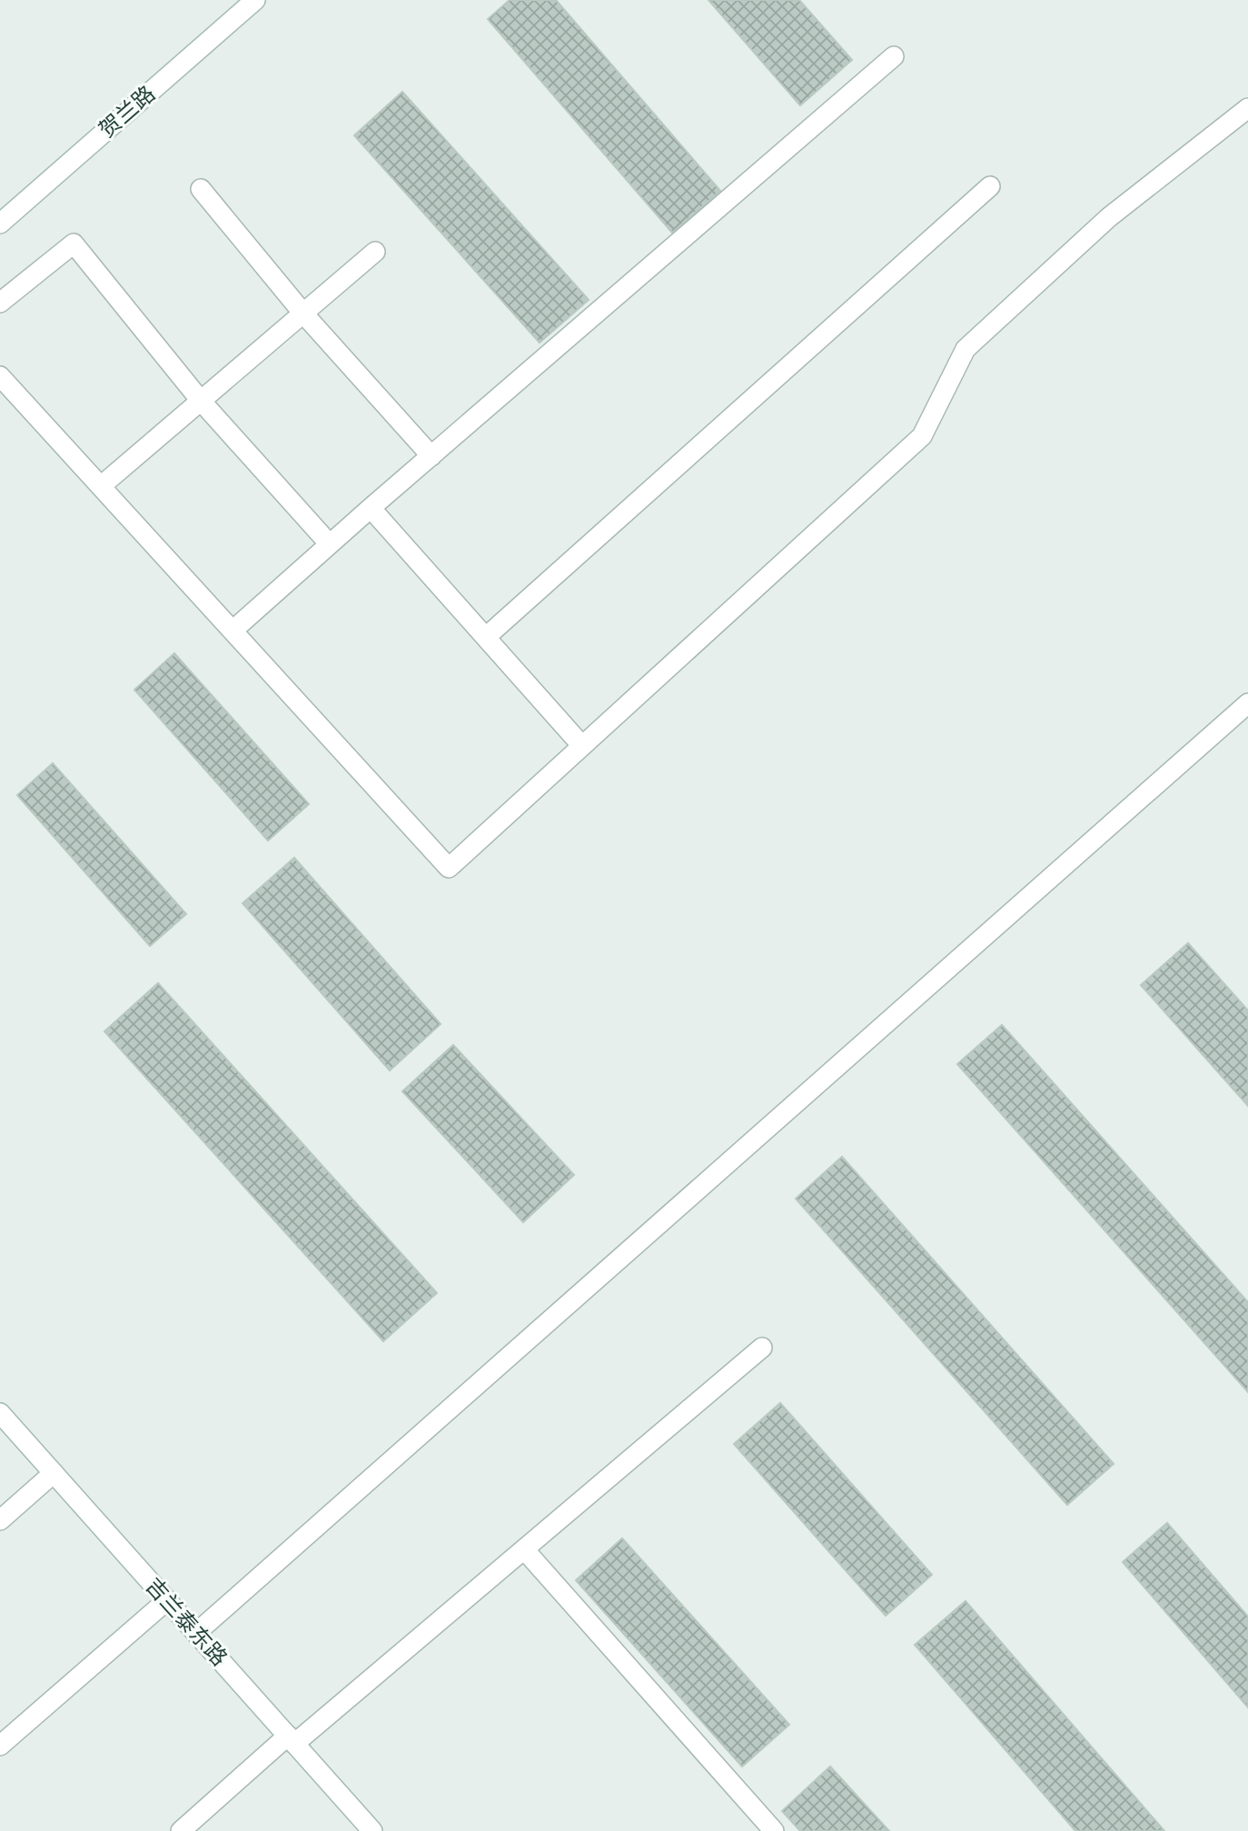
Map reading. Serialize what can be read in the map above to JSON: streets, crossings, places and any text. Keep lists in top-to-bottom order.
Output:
{
  "streets": {
    "street": ["贺兰路", "吉兰泰东路"]
  }
}
